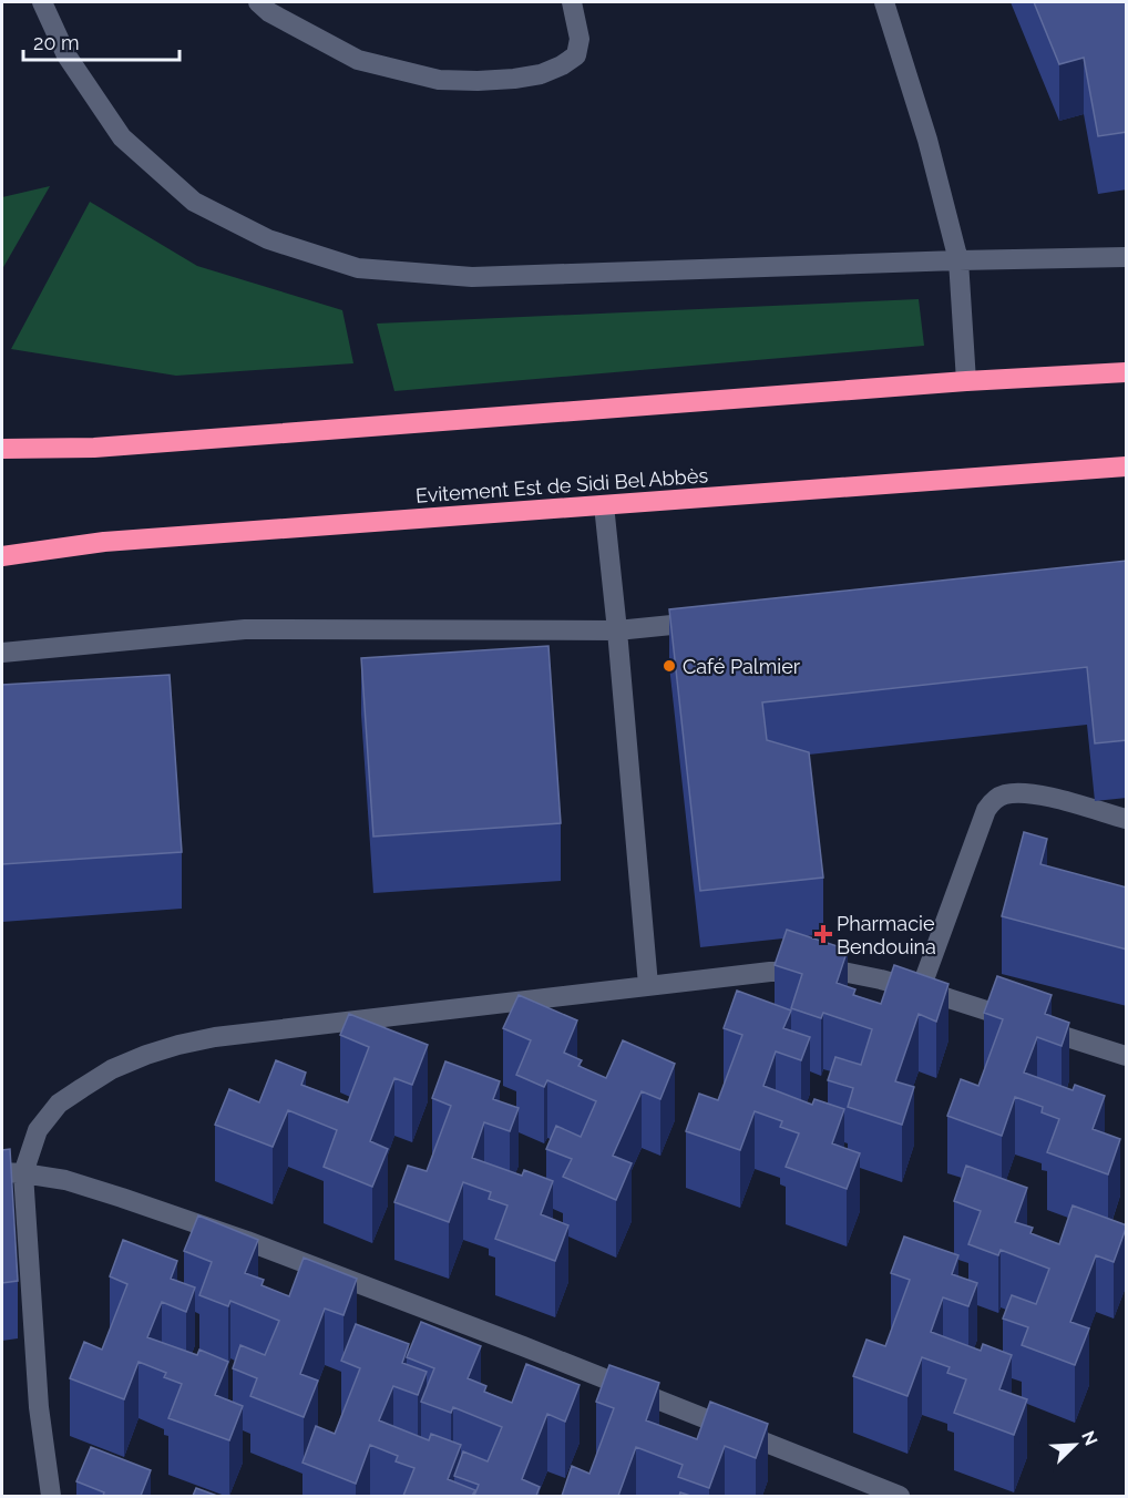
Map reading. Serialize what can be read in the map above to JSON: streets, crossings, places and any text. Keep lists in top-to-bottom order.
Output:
{
  "streets": {
    "highway": ["Evitement Est de Sidi Bel Abbès"]
  },
  "places": {
    "other": ["Café Palmier"],
    "health": ["Pharmacie Bendouina"]
  },
  "scale_bar": "20 m",
  "north": "top right"
}
